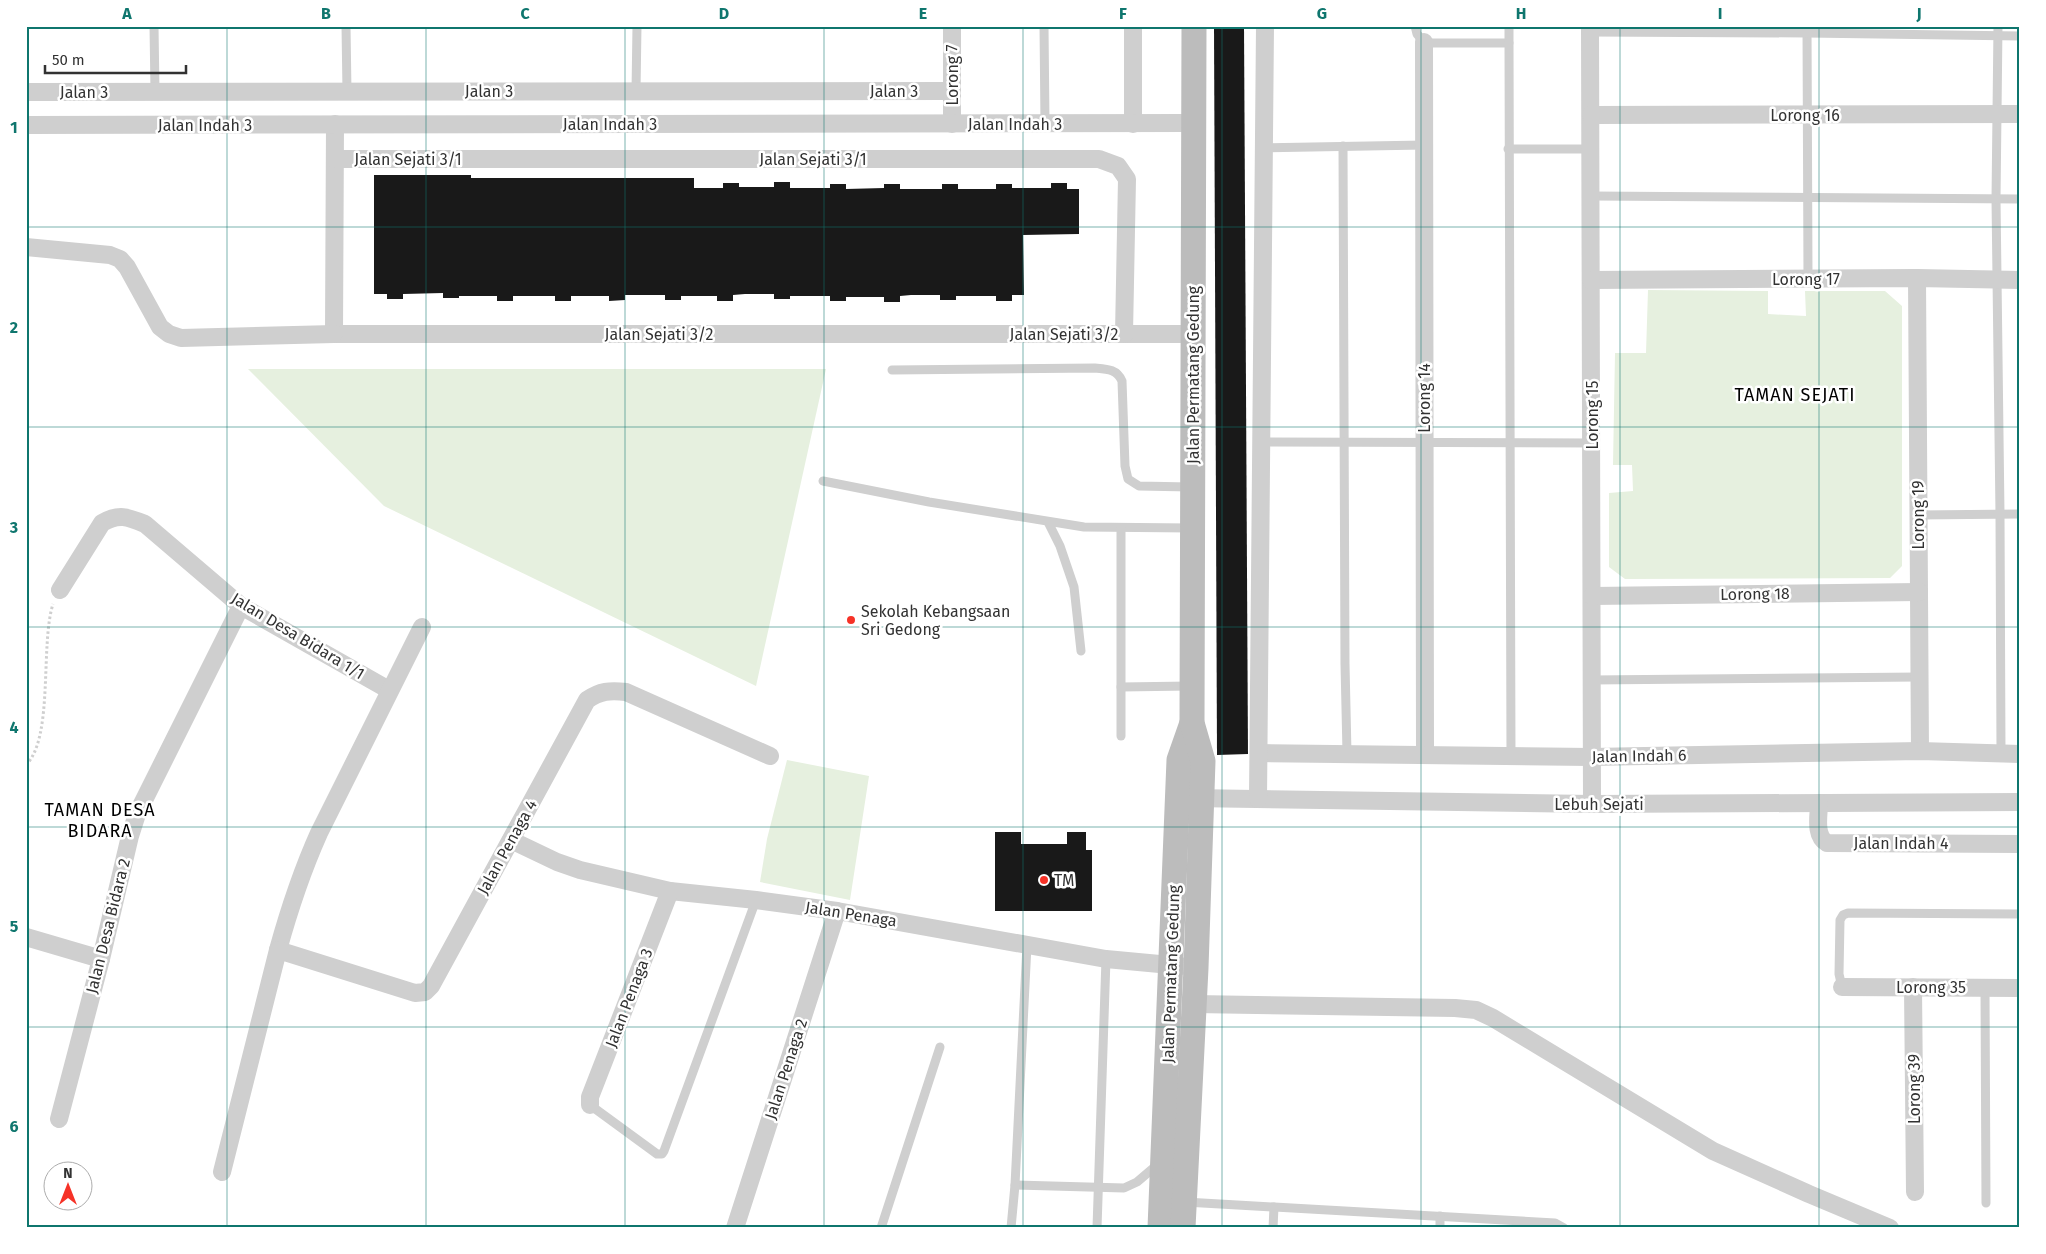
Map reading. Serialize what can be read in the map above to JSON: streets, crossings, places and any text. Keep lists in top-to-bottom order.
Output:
{
  "streets": {
    "main road": ["Jalan Permatang Gedung"],
    "street": [
      "Lorong 7",
      "Jalan 3",
      "Lorong 16",
      "Jalan Indah 3",
      "Jalan Sejati 3/1",
      "Lorong 17",
      "Jalan Sejati 3/2",
      "Lorong 14",
      "Lorong 15",
      "Lorong 19",
      "Lorong 18",
      "Jalan Desa Bidara 1/1",
      "Jalan Indah 6",
      "Lebuh Sejati",
      "Jalan Indah 4",
      "Jalan Penaga 4",
      "Jalan Penaga",
      "Jalan Desa Bidara 2",
      "Lorong 35",
      "Jalan Penaga 3",
      "Jalan Penaga 2",
      "Lorong 39"
    ]
  },
  "crossings": [
    ["Lorong 7", "Jalan 3"],
    ["Lorong 7", "Jalan Indah 3"],
    ["Lorong 16", "Lorong 15"],
    ["Jalan Indah 3", "Jalan Permatang Gedung"],
    ["Jalan Sejati 3/1", "Jalan Sejati 3/2"],
    ["Lorong 17", "Lorong 15"],
    ["Lorong 17", "Lorong 19"],
    ["Jalan Sejati 3/2", "Jalan Permatang Gedung"],
    ["Jalan Permatang Gedung", "Lebuh Sejati"],
    ["Jalan Permatang Gedung", "Jalan Penaga"],
    ["Lorong 14", "Jalan Indah 6"],
    ["Lorong 15", "Lorong 18"],
    ["Lorong 15", "Jalan Indah 6"],
    ["Lorong 15", "Lebuh Sejati"],
    ["Lorong 19", "Lorong 18"],
    ["Lorong 19", "Jalan Indah 6"],
    ["Jalan Desa Bidara 1/1", "Jalan Desa Bidara 2"],
    ["Lebuh Sejati", "Jalan Indah 4"],
    ["Jalan Penaga 4", "Jalan Penaga"],
    ["Jalan Penaga", "Jalan Penaga 3"],
    ["Jalan Penaga", "Jalan Penaga 2"],
    ["Lorong 35", "Lorong 39"]
  ],
  "districts": ["TAMAN SEJATI", "TAMAN DESA BIDARA"],
  "places": ["Sekolah Kebangsaan Sri Gedong", "TM"],
  "scale_bar": "50 m",
  "north": "top",
  "grid": {
    "columns": [
      "A",
      "B",
      "C",
      "D",
      "E",
      "F",
      "G",
      "H",
      "I",
      "J"
    ],
    "rows": [
      "1",
      "2",
      "3",
      "4",
      "5",
      "6"
    ]
  }
}
